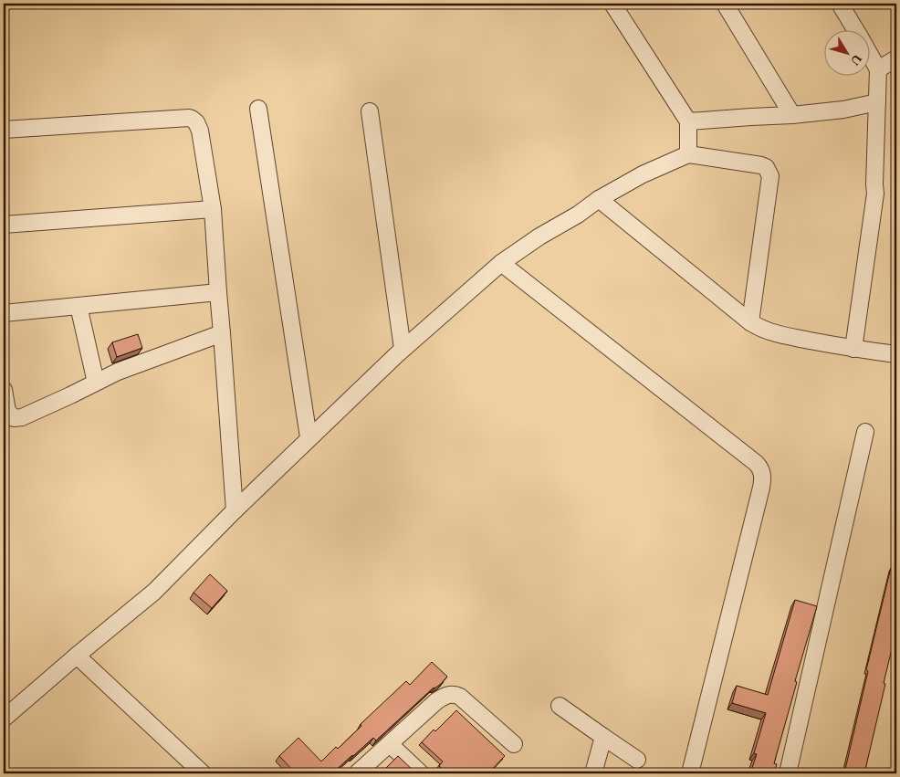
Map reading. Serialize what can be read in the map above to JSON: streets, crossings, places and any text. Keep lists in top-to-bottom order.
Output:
{
  "north": "bottom right"
}
